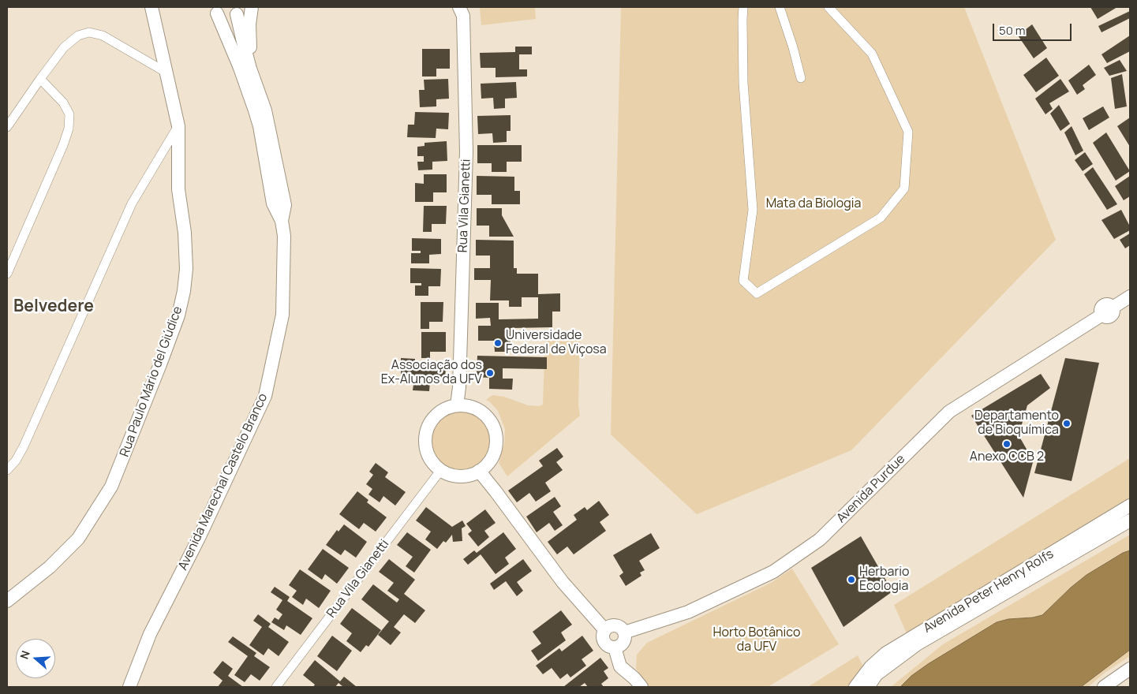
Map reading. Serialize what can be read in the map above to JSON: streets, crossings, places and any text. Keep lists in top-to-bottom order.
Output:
{
  "streets": {
    "street": [
      "Rua Vila Gianetti",
      "Rua Paulo Mário del Giúdice",
      "Avenida Marechal Castelo Branco",
      "Avenida Purdue",
      "Avenida Peter Henry Rolfs"
    ]
  },
  "districts": ["Belvedere"],
  "parks": ["Mata da Biologia", "Horto Botânico da UFV"],
  "places": [
    "Universidade Federal de Viçosa",
    "Associação dos Ex-Alunos da UFV",
    "Departamento de Bioquímica",
    "Anexo CCB 2",
    "Herbario Ecologia"
  ],
  "scale_bar": "50 m",
  "north": "left"
}
